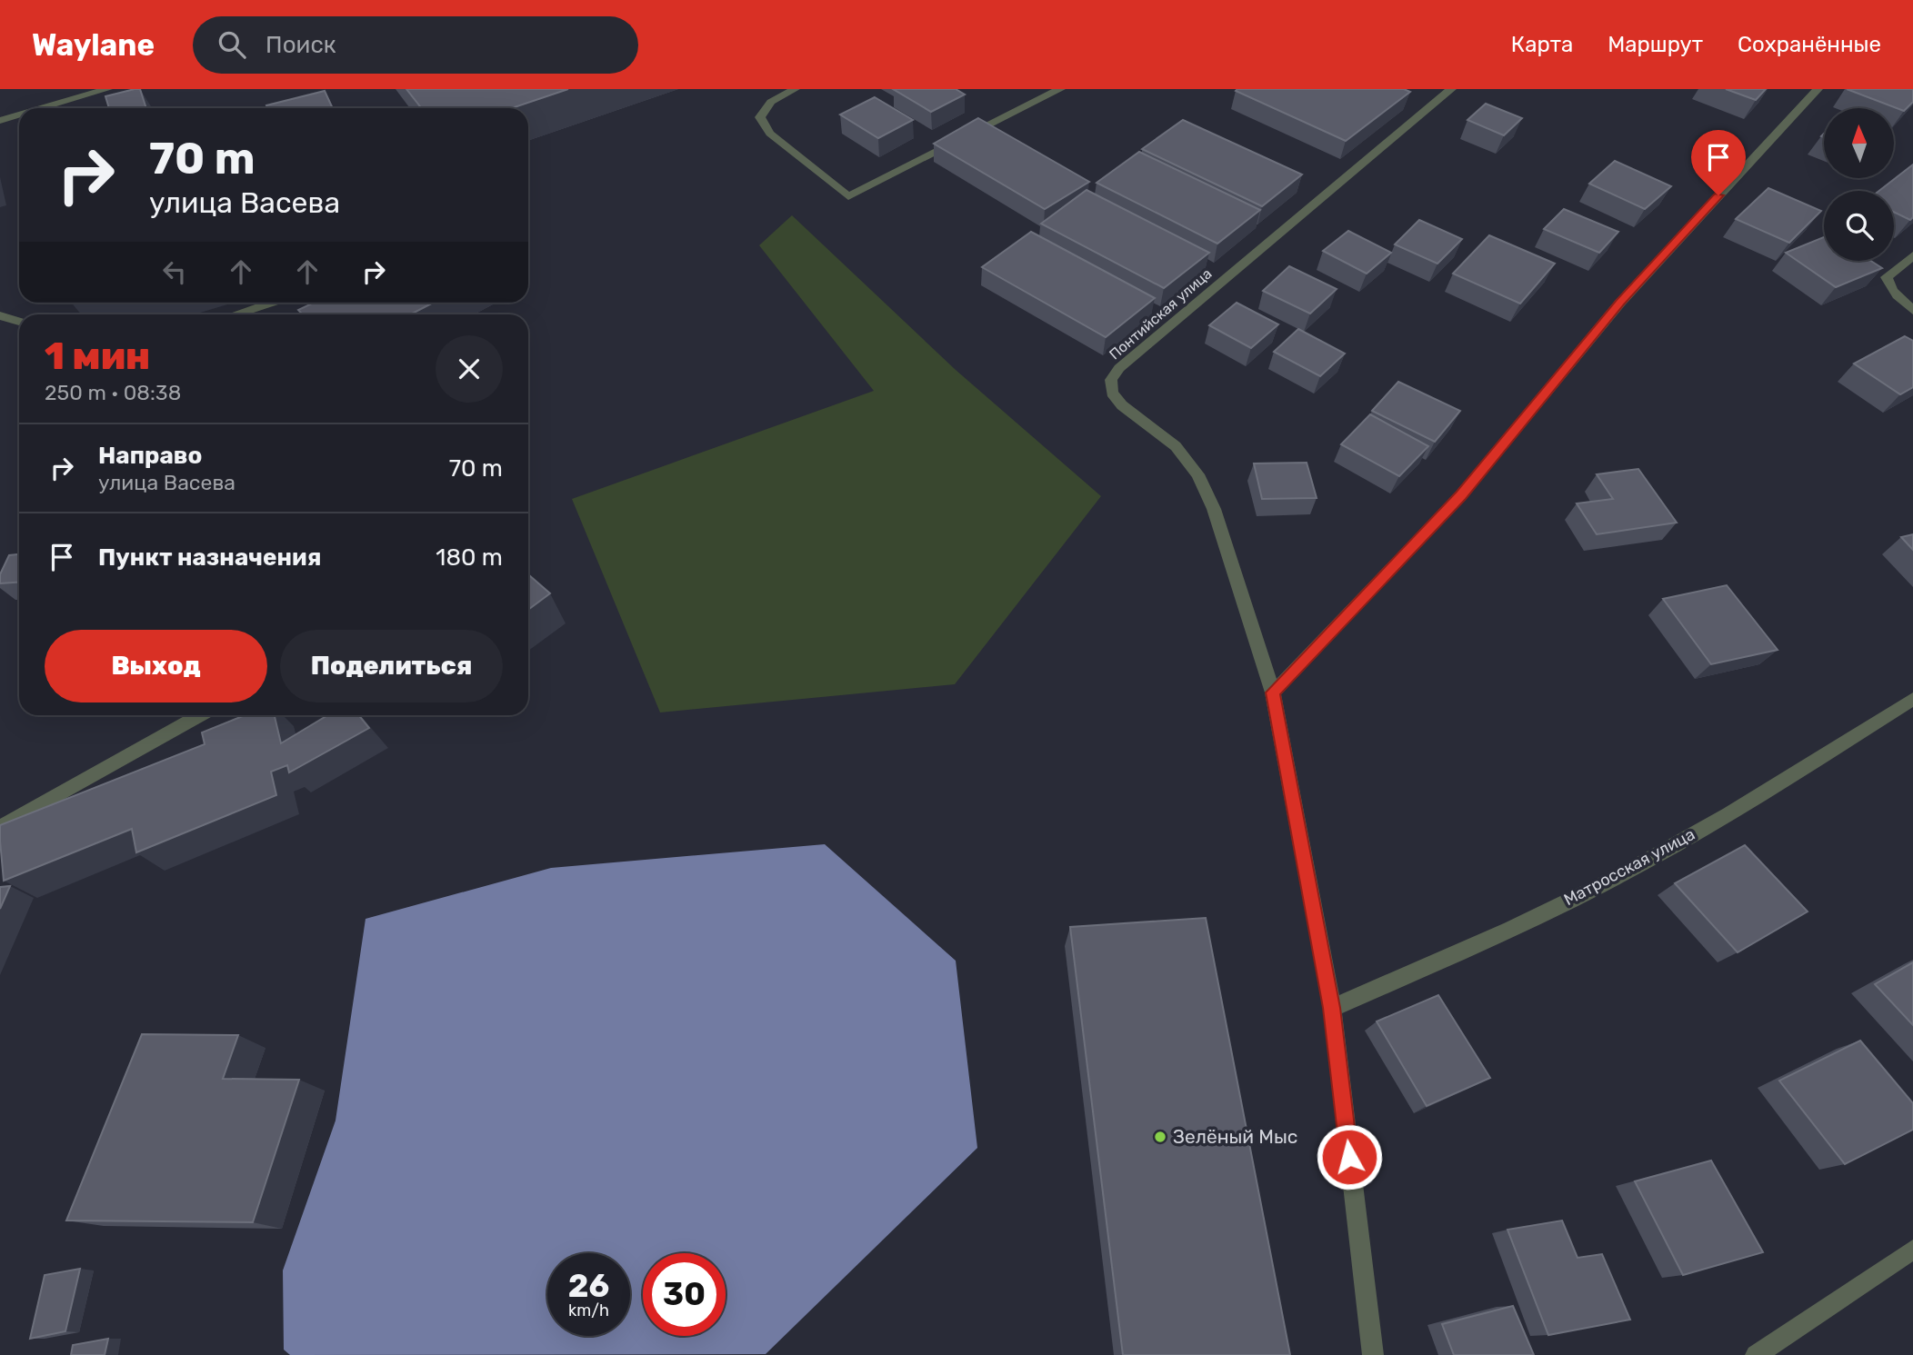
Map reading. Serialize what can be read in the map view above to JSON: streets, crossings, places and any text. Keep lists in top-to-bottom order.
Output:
{
  "streets": {
    "street": ["Понтийская улица", "Матросская улица"]
  },
  "places": ["Зелёный Мыс"],
  "north": "top",
  "page": {
    "header": "Waylane",
    "search": "Поиск",
    "nav": ["Карта", "Маршрут", "Сохранённые"],
    "turn": ["70 m", "улица Васева"],
    "heading": ["1 мин", "250 m · 08:38"],
    "list": [
      {
        "name": "Направо",
        "note": "улица Васева",
        "value": "70 m"
      },
      {
        "name": "Пункт назначения",
        "value": "180 m"
      }
    ],
    "buttons": ["Выход", "Поделиться"],
    "speed": "26 km/h",
    "limit": "30"
  }
}
